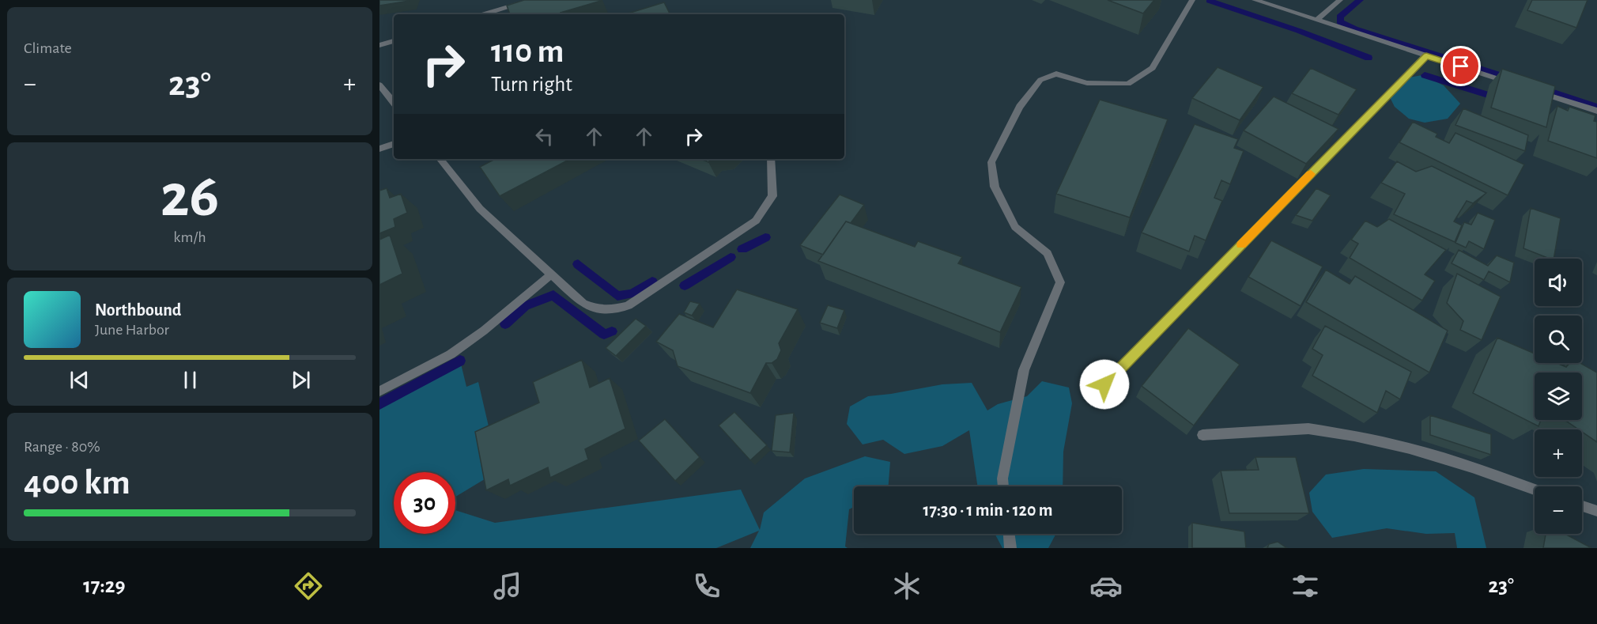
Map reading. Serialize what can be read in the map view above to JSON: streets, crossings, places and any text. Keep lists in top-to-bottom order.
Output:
{
  "page": {
    "tile": [
      "Climate",
      ["26", "km/h"],
      ["Range · 80%", "400 km"]
    ],
    "turn": ["110 m", "Turn right"],
    "heat": ["−", "23°", "+"],
    "map_buttons": ["+", "−"],
    "song": ["Northbound", "June Harbor"],
    "limit": "30",
    "trip": "17:30 · 1 min · 120 m",
    "tabs": ["17:29", "23°"]
  }
}
